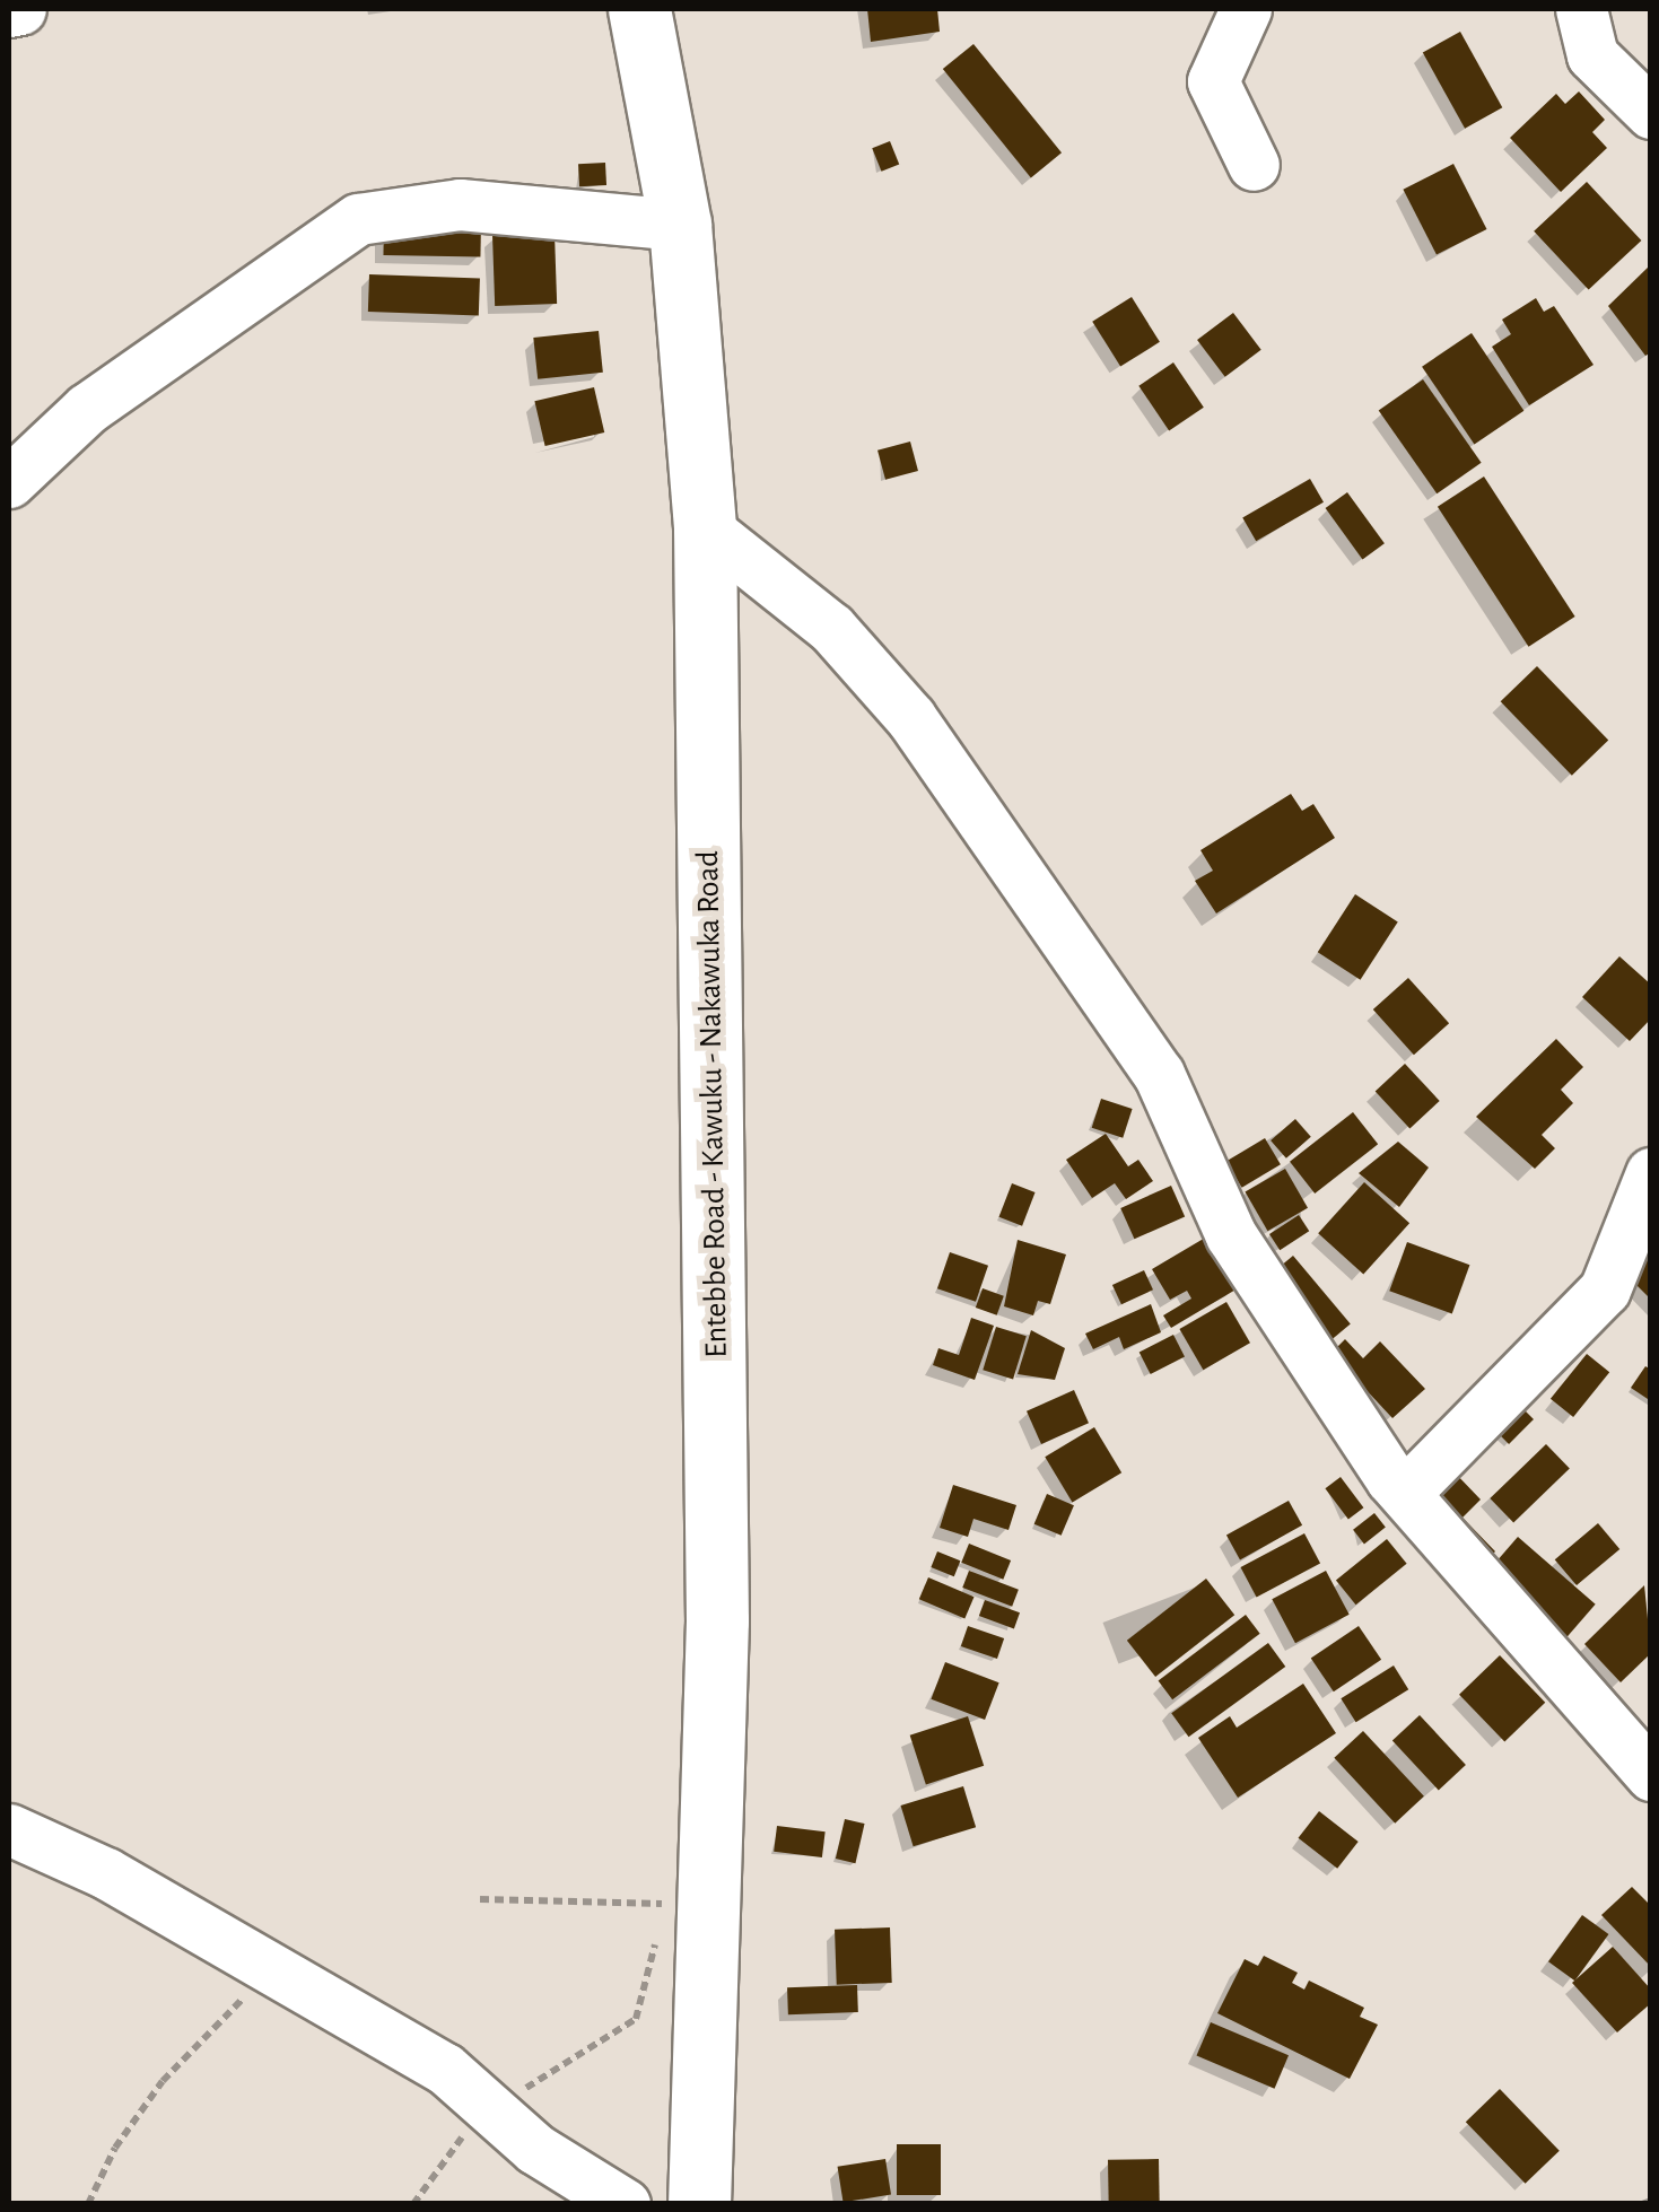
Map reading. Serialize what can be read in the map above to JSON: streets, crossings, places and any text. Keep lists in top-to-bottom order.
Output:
{
  "streets": {
    "main road": ["Entebbe Road - Kawuku - Nakawuka Road"]
  }
}
